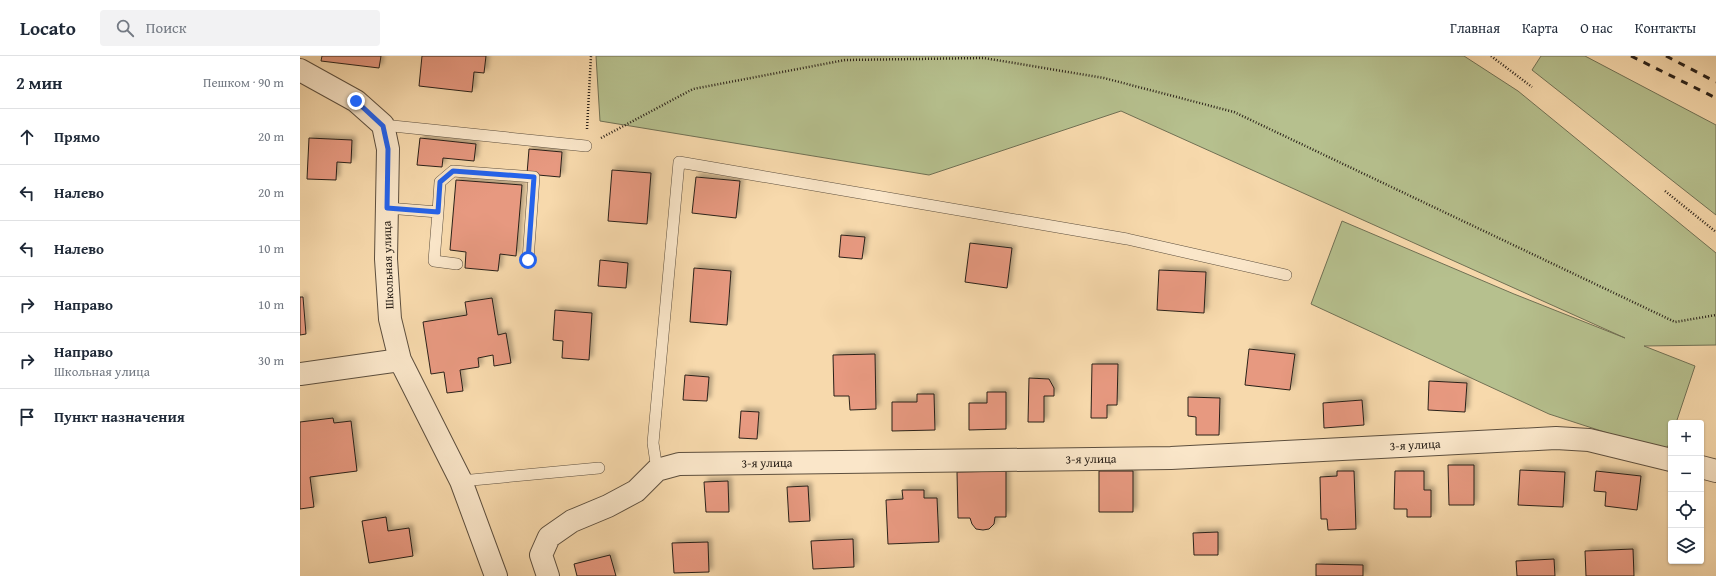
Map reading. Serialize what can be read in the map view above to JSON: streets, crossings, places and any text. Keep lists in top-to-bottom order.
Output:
{
  "streets": {
    "street": ["Школьная улица", "3-я улица"]
  },
  "page": {
    "header": "Locato",
    "search": "Поиск",
    "nav": [
      "Главная",
      "Карта",
      "О нас",
      "Контакты"
    ],
    "heading": ["2 мин", "Пешком · 90 m"],
    "list": [
      ["Прямо", "20 m"],
      ["Налево", "20 m"],
      ["Налево", "10 m"],
      ["Направо", "10 m"],
      ["Направо", "Школьная улица", "30 m"],
      "Пункт назначения"
    ],
    "map_buttons": ["+", "−"]
  }
}
